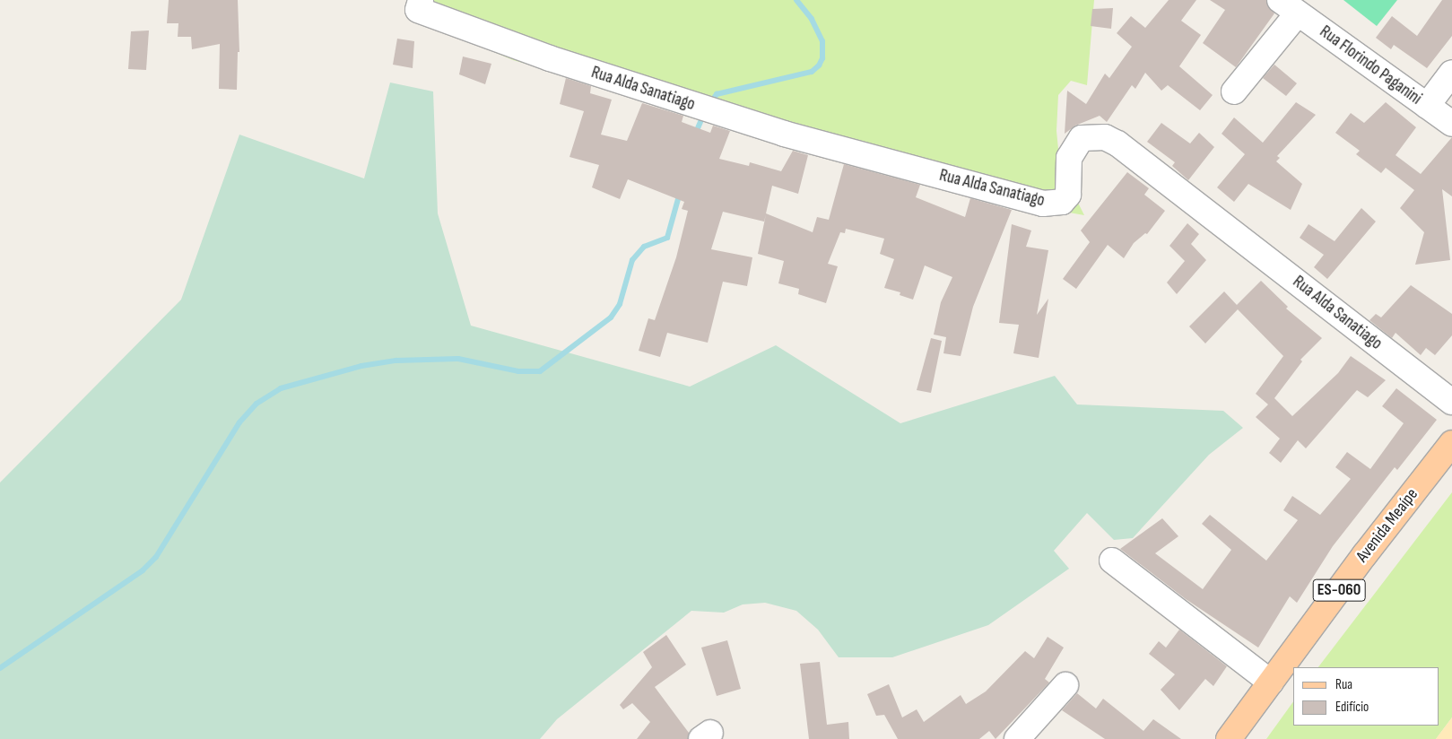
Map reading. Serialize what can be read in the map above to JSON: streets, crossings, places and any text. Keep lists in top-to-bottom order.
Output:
{
  "streets": {
    "main road": ["Avenida Meaípe", "ES-060"],
    "street": ["Rua Florindo Paganini", "Rua Alda Sanatiago"]
  },
  "legend": ["Rua", "Edifício"]
}
